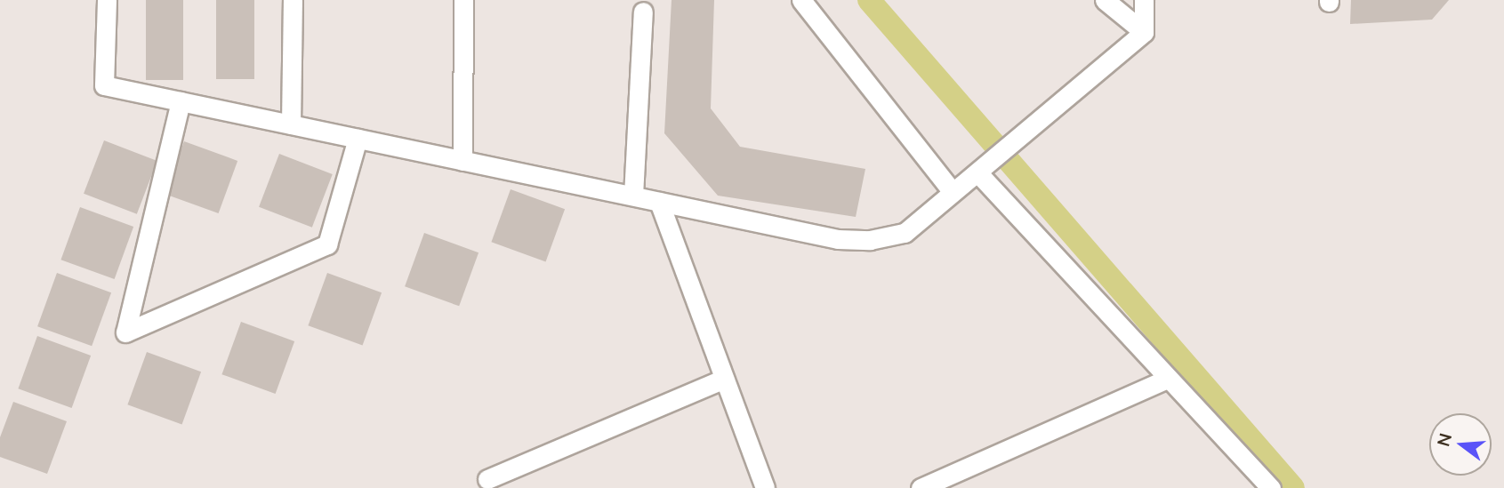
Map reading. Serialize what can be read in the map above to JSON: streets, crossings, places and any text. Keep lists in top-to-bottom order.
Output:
{
  "north": "left"
}
